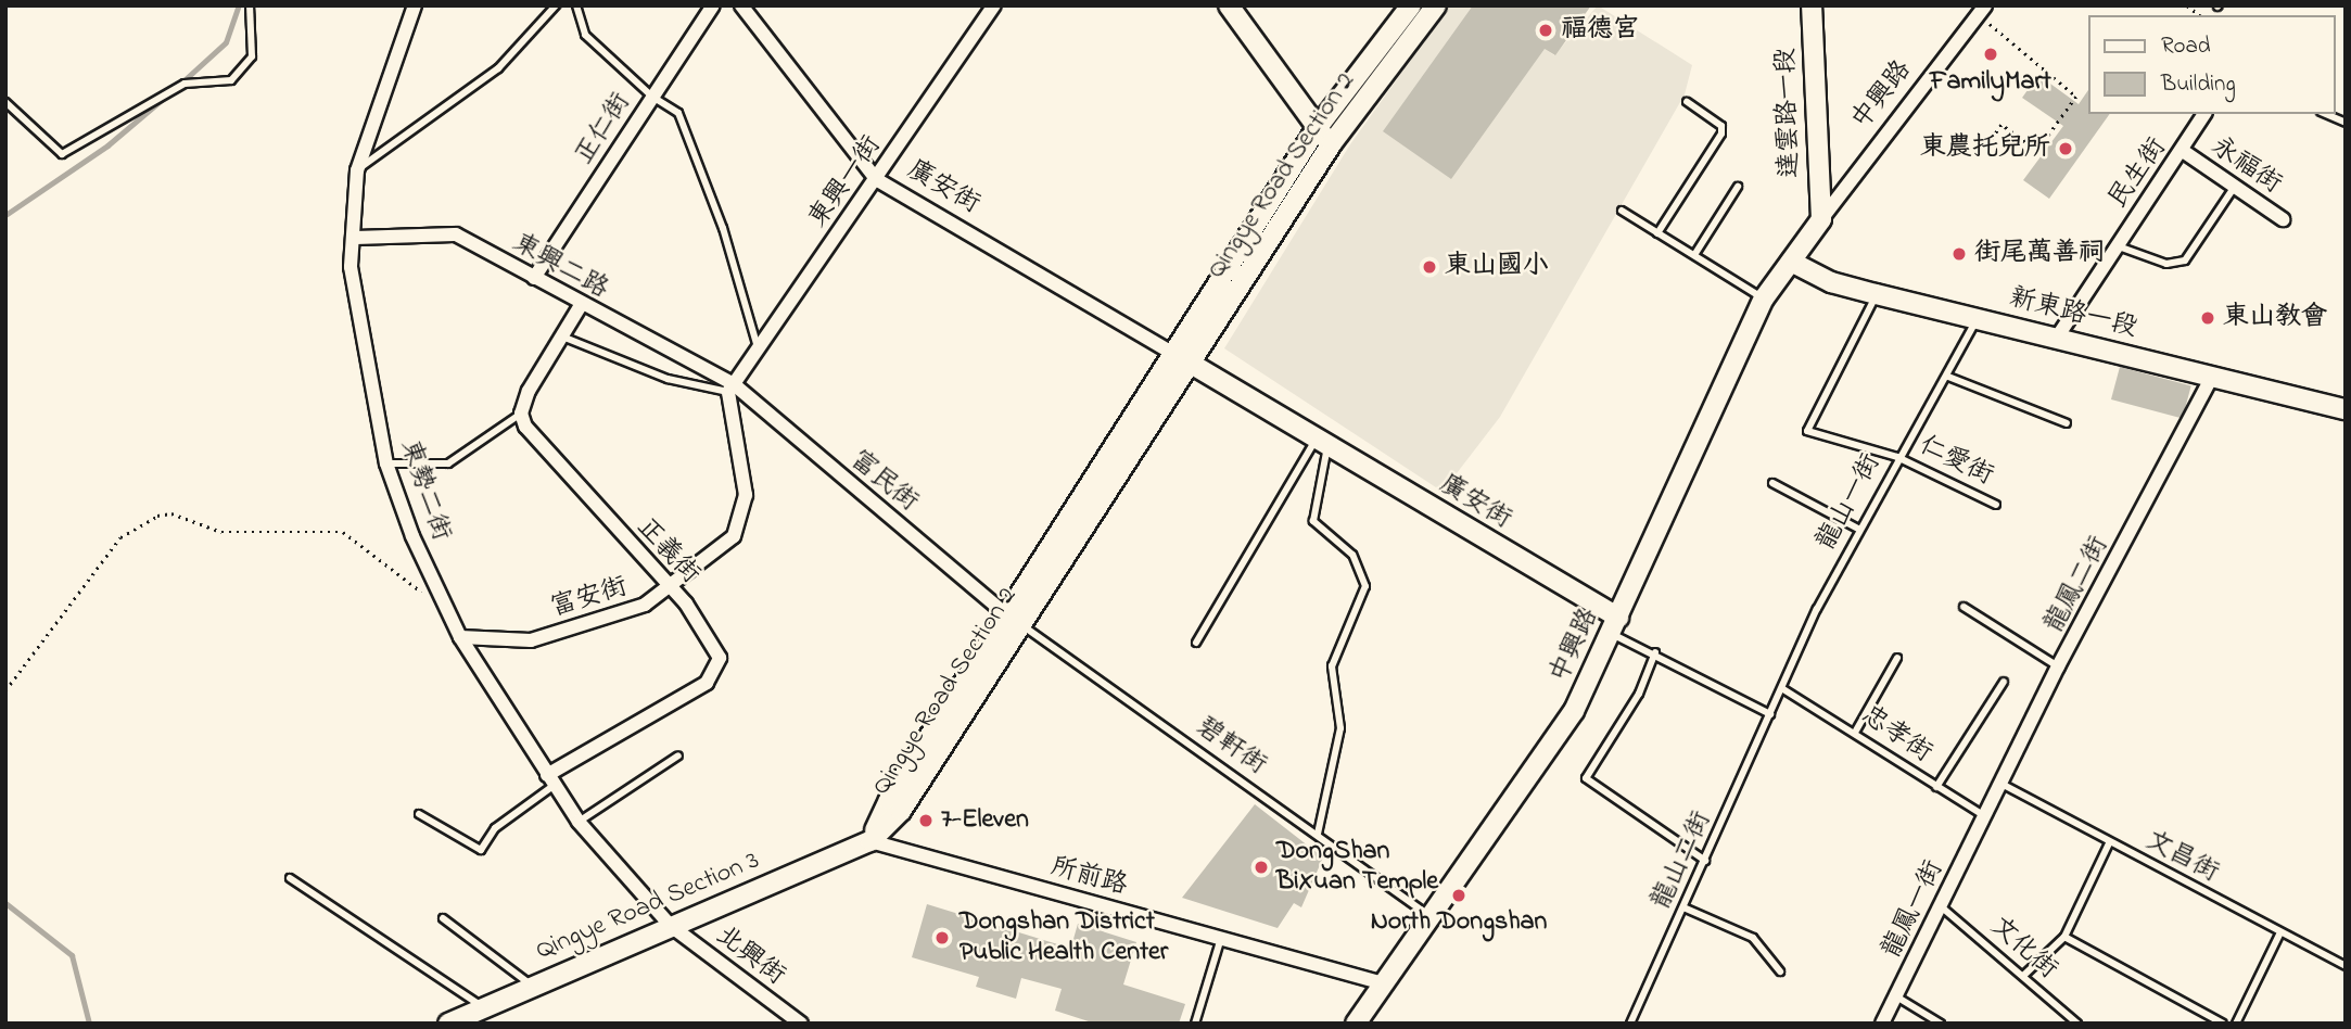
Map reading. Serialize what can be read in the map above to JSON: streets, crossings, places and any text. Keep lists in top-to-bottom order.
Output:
{
  "streets": {
    "street": [
      "中興路",
      "達雲路一段",
      "正仁街",
      "永福街",
      "民生街",
      "Qingye Road Section 2",
      "東興一街",
      "廣安街",
      "東興二路",
      "新東路一段",
      "富民街",
      "東勢二街",
      "正義街",
      "龍鳳二街",
      "富安街",
      "所前路",
      "Qingye Road Section 3",
      "龍鳳一街",
      "北興街"
    ],
    "lane": [
      "仁愛街",
      "龍山一街",
      "忠孝街",
      "碧軒街",
      "文昌街",
      "龍山二街",
      "文化街"
    ]
  },
  "crossings": [
    ["中興路", "達雲路一段"],
    ["中興路", "廣安街"],
    ["中興路", "新東路一段"],
    ["中興路", "碧軒街"],
    ["中興路", "所前路"],
    ["正仁街", "東興二路"],
    ["永福街", "民生街"],
    ["民生街", "新東路一段"],
    ["Qingye Road Section 2", "廣安街"],
    ["Qingye Road Section 2", "富民街"],
    ["Qingye Road Section 2", "碧軒街"],
    ["Qingye Road Section 2", "所前路"],
    ["Qingye Road Section 2", "Qingye Road Section 3"],
    ["東興一街", "廣安街"],
    ["東興一街", "東興二路"],
    ["東興一街", "富民街"],
    ["東興一街", "富安街"],
    ["東興二路", "富民街"],
    ["東興二路", "東勢二街"],
    ["東興二路", "富安街"],
    ["新東路一段", "仁愛街"],
    ["新東路一段", "龍山一街"],
    ["新東路一段", "龍鳳二街"],
    ["仁愛街", "龍山一街"],
    ["富民街", "富安街"],
    ["富民街", "碧軒街"],
    ["東勢二街", "正義街"],
    ["東勢二街", "富安街"],
    ["東勢二街", "Qingye Road Section 3"],
    ["東勢二街", "北興街"],
    ["龍山一街", "忠孝街"],
    ["龍山一街", "龍山二街"],
    ["正義街", "富安街"],
    ["龍鳳二街", "忠孝街"],
    ["龍鳳二街", "文昌街"],
    ["龍鳳二街", "龍鳳一街"],
    ["忠孝街", "龍鳳一街"],
    ["所前路", "Qingye Road Section 3"],
    ["Qingye Road Section 3", "北興街"],
    ["龍鳳一街", "文化街"]
  ],
  "places": [
    "福德宮",
    "FamilyMart",
    "東農托兒所",
    "街尾萬善祠",
    "東山國小",
    "東山教會",
    "7-Eleven",
    "DongShan BiXuan Temple",
    "North Dongshan",
    "Dongshan District Public Health Center"
  ],
  "legend": ["Road", "Building"]
}
